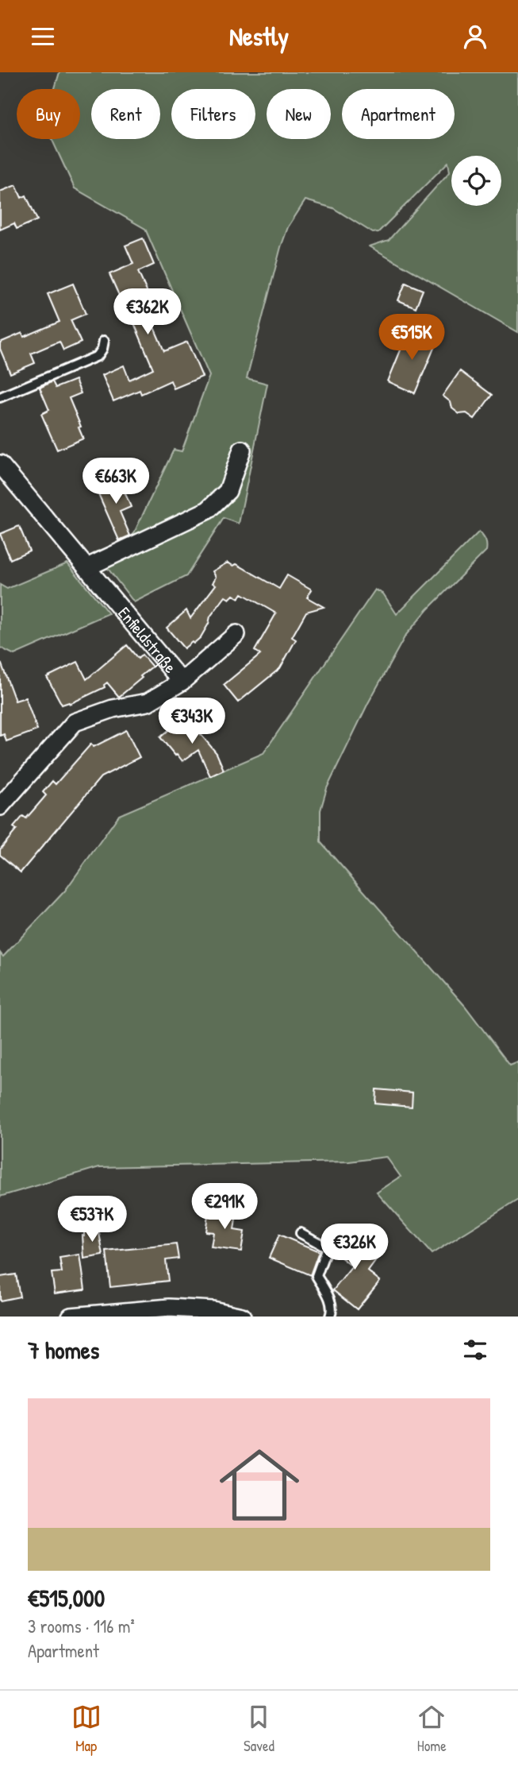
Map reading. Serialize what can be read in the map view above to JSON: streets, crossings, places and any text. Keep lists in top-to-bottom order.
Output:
{
  "streets": {
    "street": ["Enfieldstraße"]
  },
  "page": {
    "header": "Nestly",
    "chip": [
      "Buy",
      "Rent",
      "Filters",
      "New",
      "Apartment"
    ],
    "price": [
      "€362K",
      "€515K",
      "€663K",
      "€343K",
      "€291K",
      "€537K",
      "€326K"
    ],
    "heading": "7 homes",
    "list": [
      {
        "name": "€515,000",
        "note": "3 rooms · 116 m² · Apartment"
      }
    ],
    "tabs": ["Map", "Saved", "Home"]
  }
}
